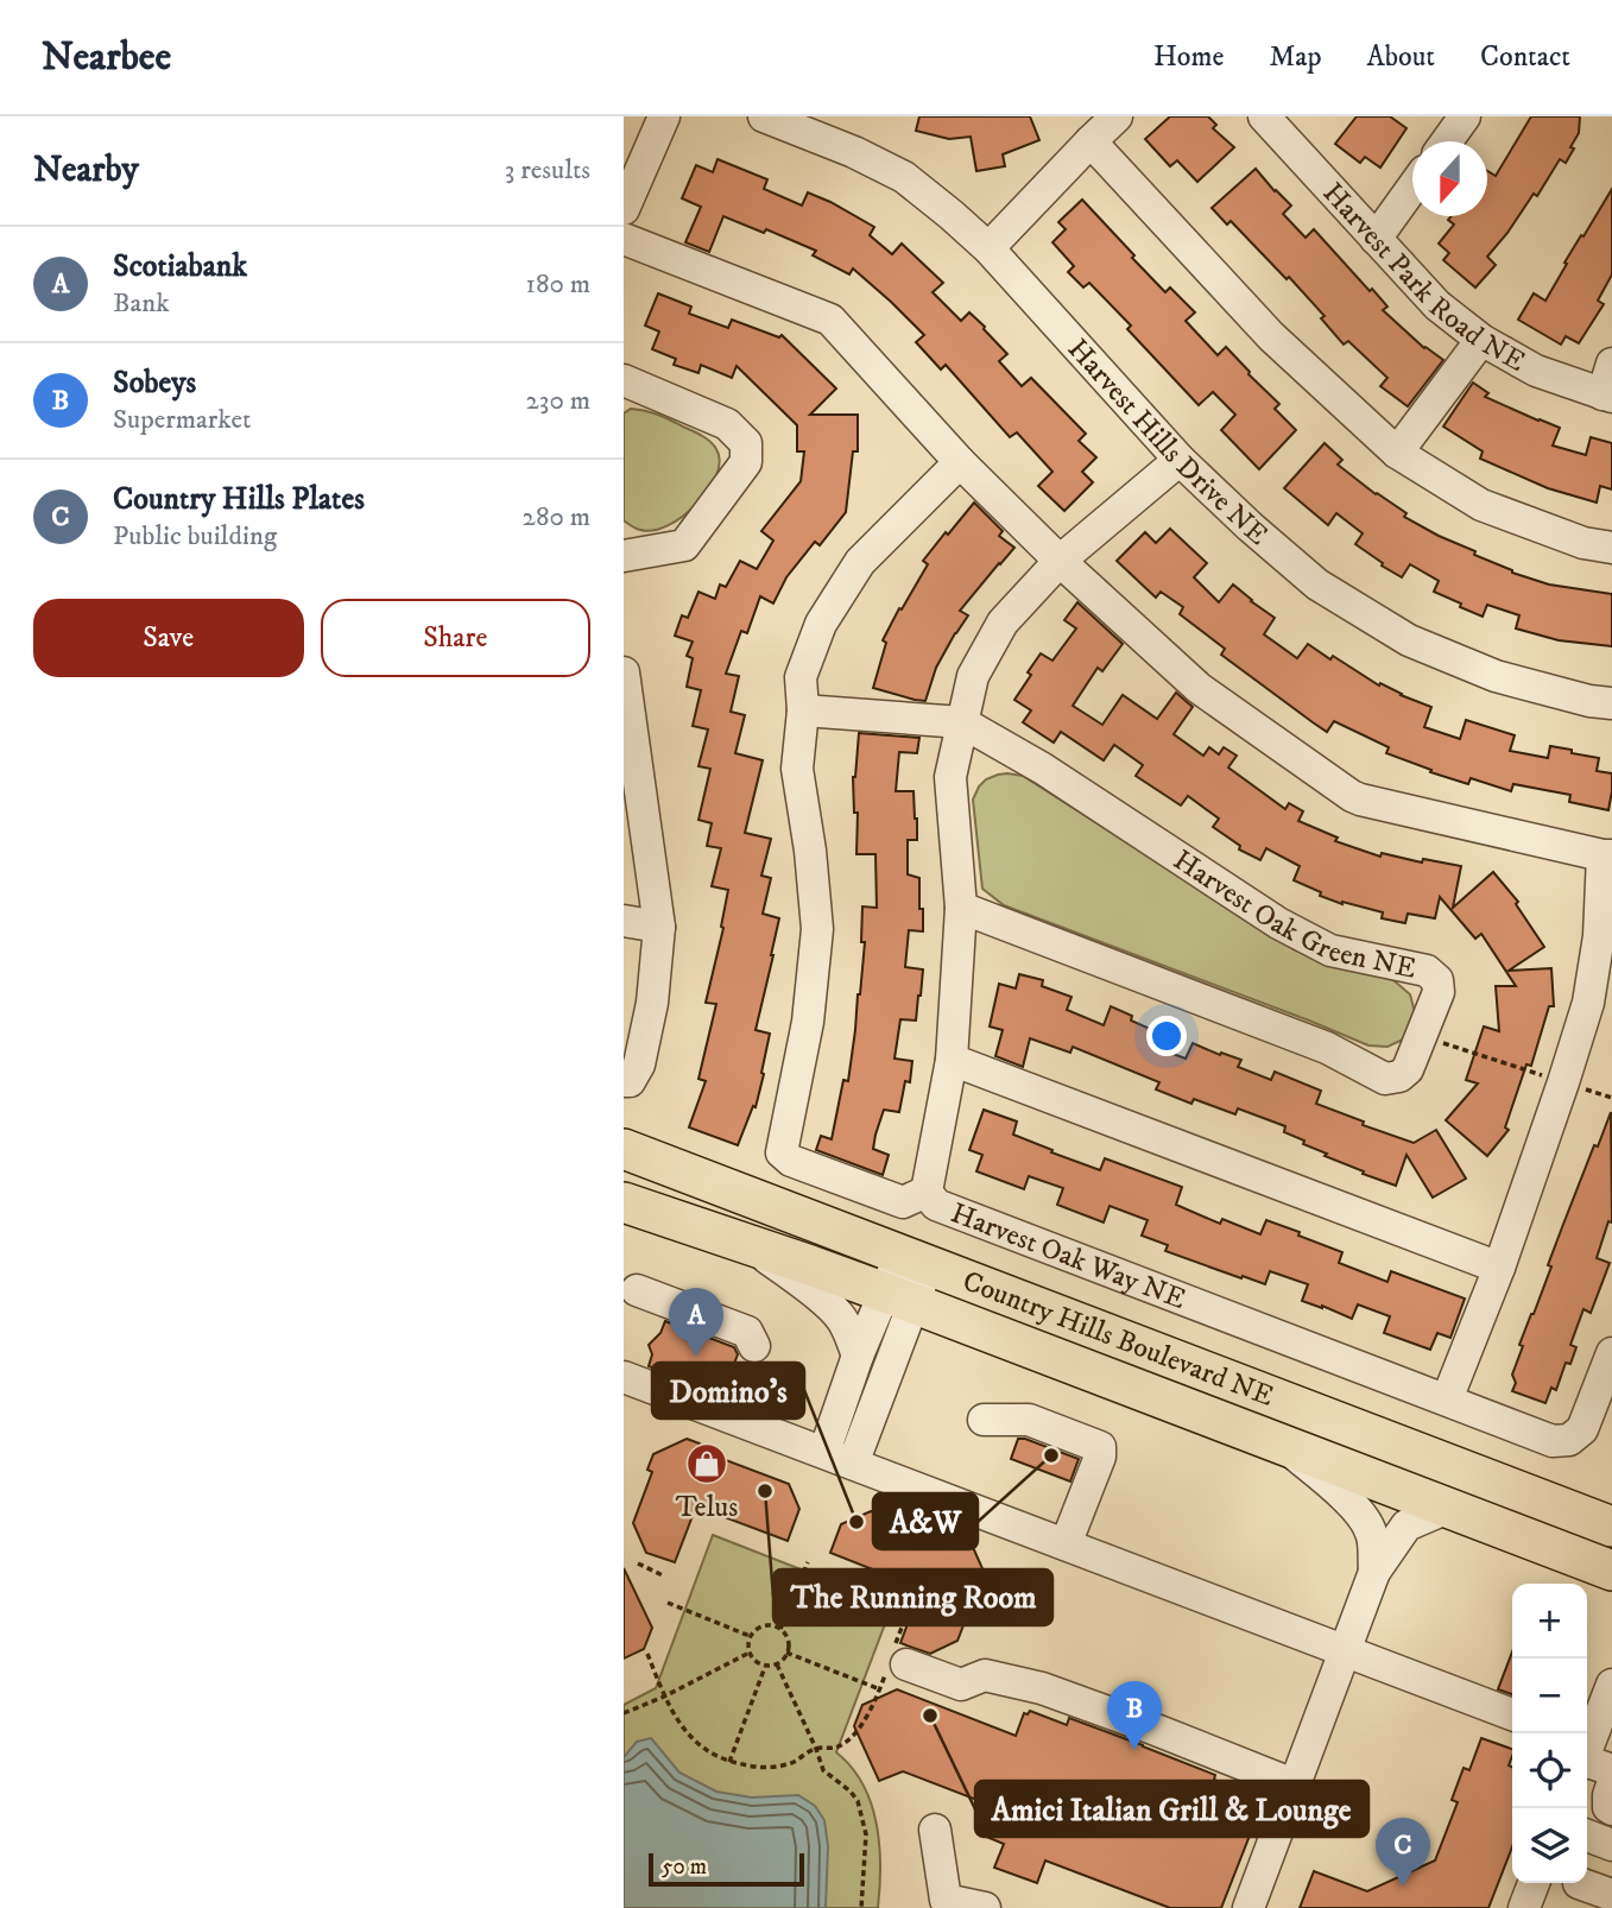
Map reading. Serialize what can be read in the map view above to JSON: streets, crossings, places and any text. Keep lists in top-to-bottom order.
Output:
{
  "streets": {
    "main road": ["Country Hills Boulevard NE"],
    "street": [
      "Harvest Park Road NE",
      "Harvest Hills Drive NE",
      "Harvest Oak Green NE",
      "Harvest Oak Way NE"
    ]
  },
  "crossings": [
    ["Harvest Hills Drive NE", "Harvest Oak Way NE"],
    ["Harvest Oak Green NE", "Harvest Oak Way NE"]
  ],
  "places": {
    "other": [
      "A&W",
      "The Running Room",
      "Domino's",
      "Amici Italian Grill & Lounge"
    ],
    "shop": ["Telus"]
  },
  "scale_bar": "50 m",
  "north": "bottom",
  "page": {
    "header": "Nearbee",
    "nav": [
      "Home",
      "Map",
      "About",
      "Contact"
    ],
    "heading": ["Nearby", "3 results"],
    "list": [
      {
        "mark": "A",
        "name": "Scotiabank",
        "note": "Bank",
        "value": "180 m"
      },
      {
        "mark": "B",
        "name": "Sobeys",
        "note": "Supermarket",
        "value": "230 m"
      },
      {
        "mark": "C",
        "name": "Country Hills Plates",
        "note": "Public building",
        "value": "280 m"
      }
    ],
    "buttons": ["Save", "Share"],
    "pins": ["A", "B", "C"],
    "map_buttons": ["+", "−"],
    "scale": "50 m"
  }
}
